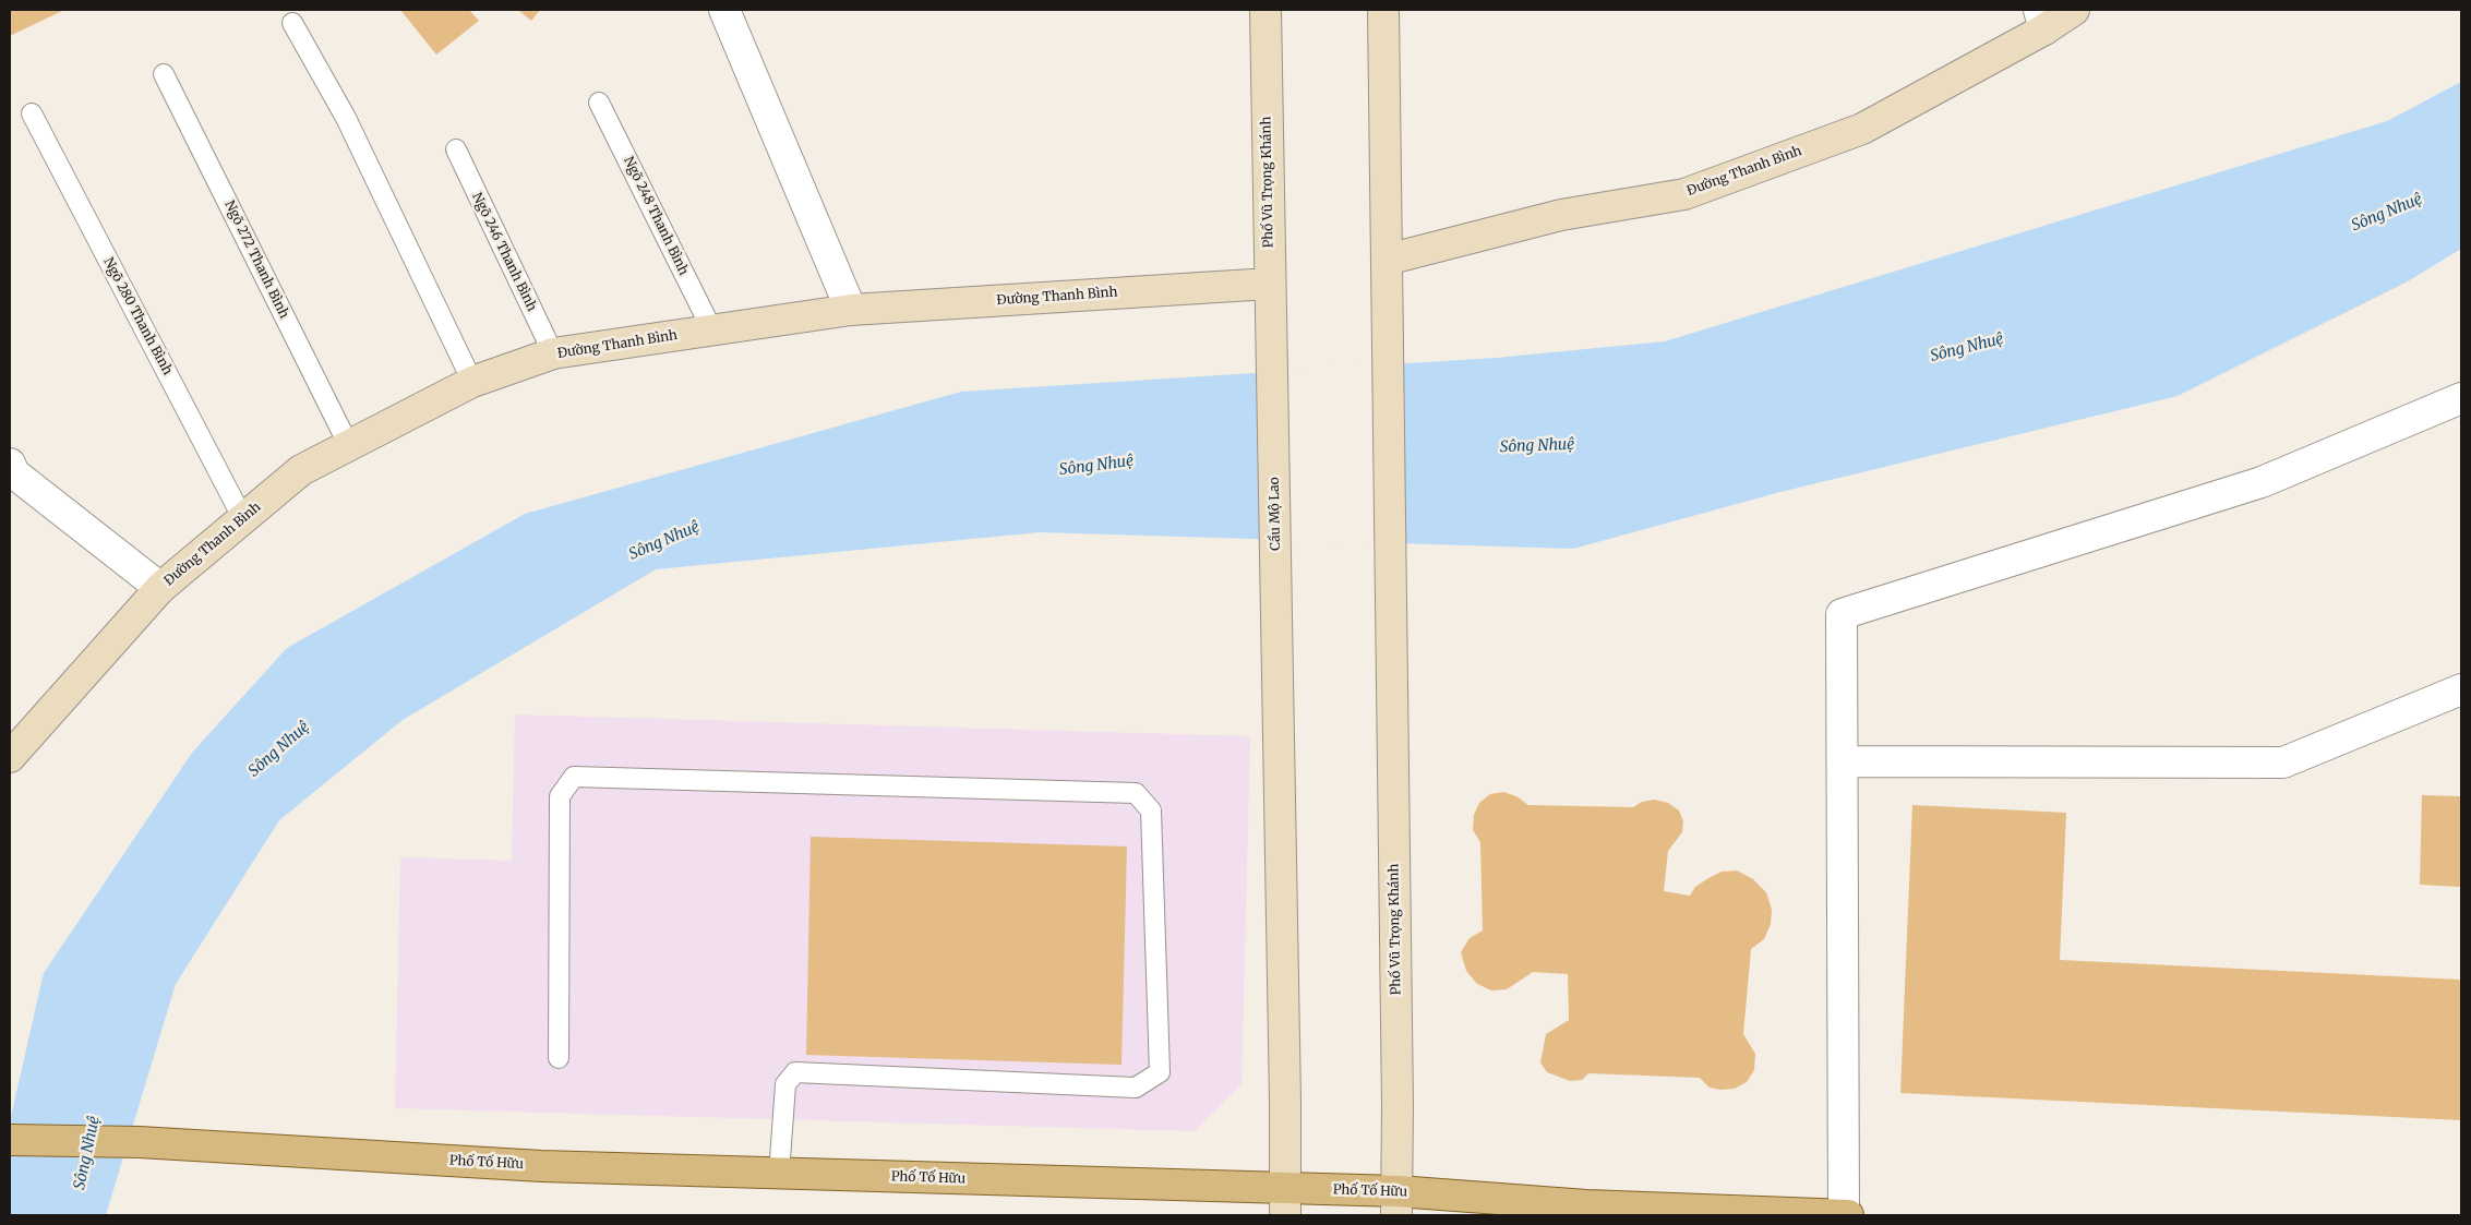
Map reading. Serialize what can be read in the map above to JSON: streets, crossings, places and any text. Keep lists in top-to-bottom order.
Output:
{
  "streets": {
    "main road": [
      "Đường Thanh Bình",
      "Phố Vũ Trọng Khánh",
      "Cầu Mộ Lao",
      "Phố Tố Hữu"
    ],
    "lane": [
      "Ngõ 248 Thanh Bình",
      "Ngõ 246 Thanh Bình",
      "Ngõ 272 Thanh Bình",
      "Ngõ 280 Thanh Bình"
    ]
  },
  "crossings": [
    ["Đường Thanh Bình", "Phố Vũ Trọng Khánh"],
    ["Đường Thanh Bình", "Ngõ 248 Thanh Bình"],
    ["Đường Thanh Bình", "Ngõ 246 Thanh Bình"],
    ["Đường Thanh Bình", "Ngõ 272 Thanh Bình"],
    ["Đường Thanh Bình", "Ngõ 280 Thanh Bình"],
    ["Phố Vũ Trọng Khánh", "Cầu Mộ Lao"],
    ["Phố Vũ Trọng Khánh", "Phố Tố Hữu"],
    ["Cầu Mộ Lao", "Phố Tố Hữu"]
  ],
  "water": ["Sông Nhuệ"]
}
